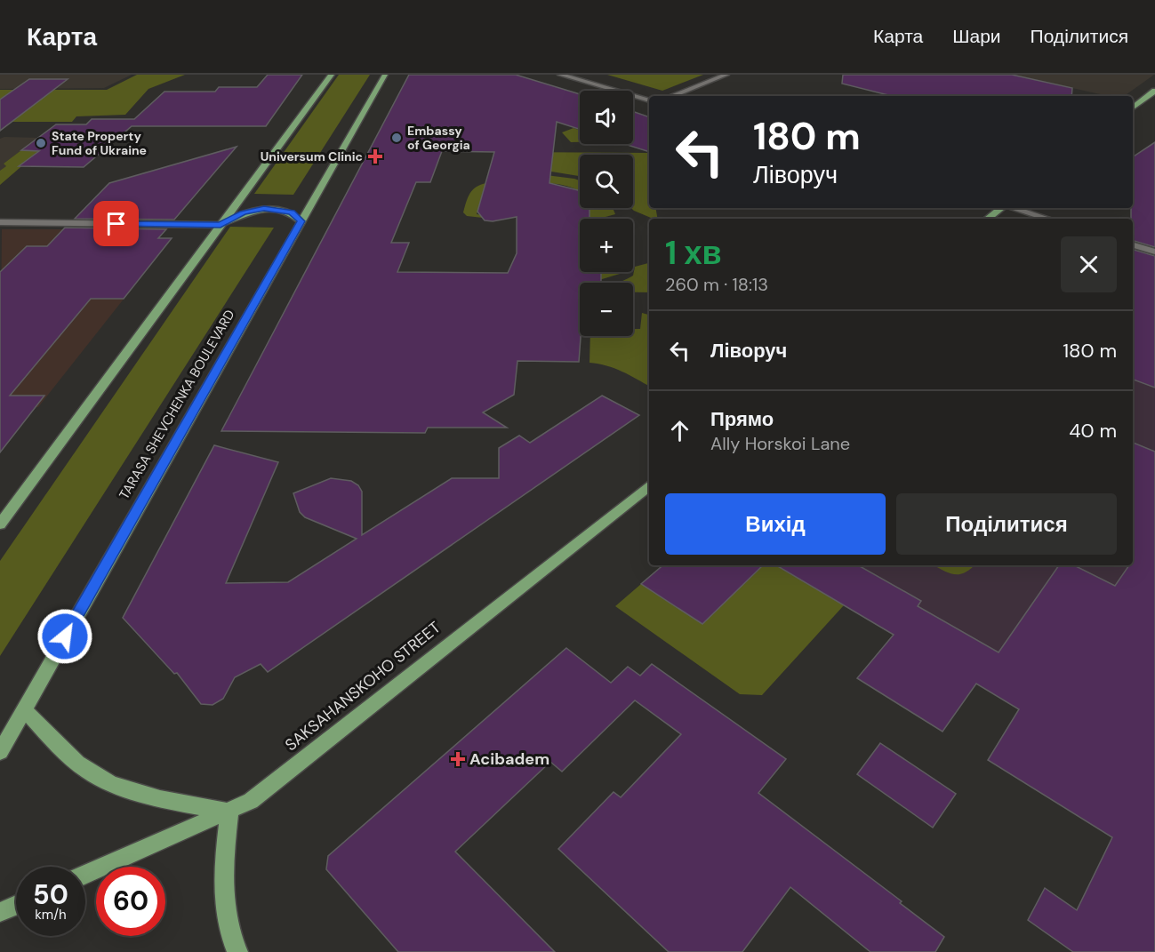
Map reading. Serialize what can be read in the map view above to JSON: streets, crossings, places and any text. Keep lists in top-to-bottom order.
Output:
{
  "streets": {
    "main road": ["TARASA SHEVCHENKA BOULEVARD", "SAKSAHANSKOHO STREET"]
  },
  "places": {
    "other": ["Embassy of Georgia", "State Property Fund of Ukraine"],
    "health": ["Universum Clinic", "Acibadem"]
  },
  "page": {
    "header": "Карта",
    "nav": ["Карта", "Шари", "Поділитися"],
    "map_buttons": ["+", "−"],
    "turn": ["180 m", "Ліворуч"],
    "heading": ["1 хв", "260 m · 18:13"],
    "list": [
      {
        "name": "Ліворуч",
        "value": "180 m"
      },
      {
        "name": "Прямо",
        "note": "Ally Horskoi Lane",
        "value": "40 m"
      }
    ],
    "buttons": ["Вихід", "Поділитися"],
    "speed": "50 km/h",
    "limit": "60"
  }
}
